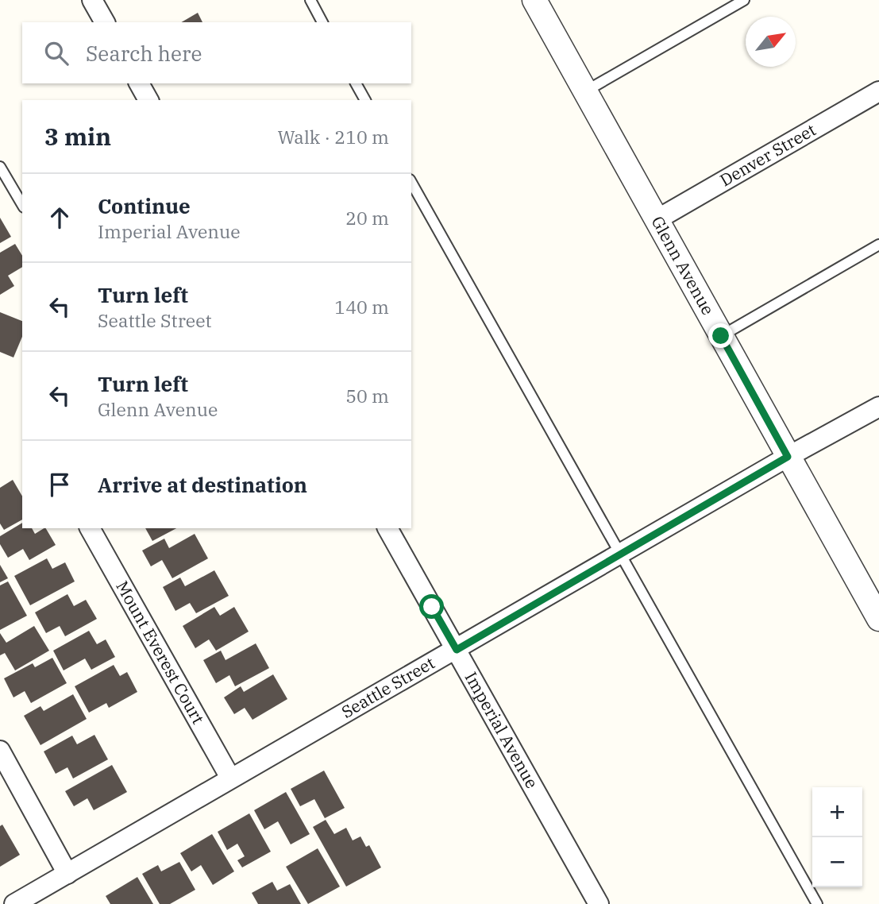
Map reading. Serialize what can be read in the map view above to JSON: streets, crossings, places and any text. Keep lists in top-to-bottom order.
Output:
{
  "streets": {
    "street": [
      "Denver Street",
      "Glenn Avenue",
      "Mount Everest Court",
      "Seattle Street",
      "Imperial Avenue"
    ]
  },
  "crossings": [
    ["Denver Street", "Glenn Avenue"],
    ["Glenn Avenue", "Seattle Street"],
    ["Mount Everest Court", "Seattle Street"],
    ["Seattle Street", "Imperial Avenue"]
  ],
  "north": "top right",
  "page": {
    "search": "Search here",
    "heading": ["3 min", "Walk · 210 m"],
    "list": [
      ["Continue", "Imperial Avenue", "20 m"],
      ["Turn left", "Seattle Street", "140 m"],
      ["Turn left", "Glenn Avenue", "50 m"],
      "Arrive at destination"
    ],
    "map_buttons": ["+", "−"]
  }
}
